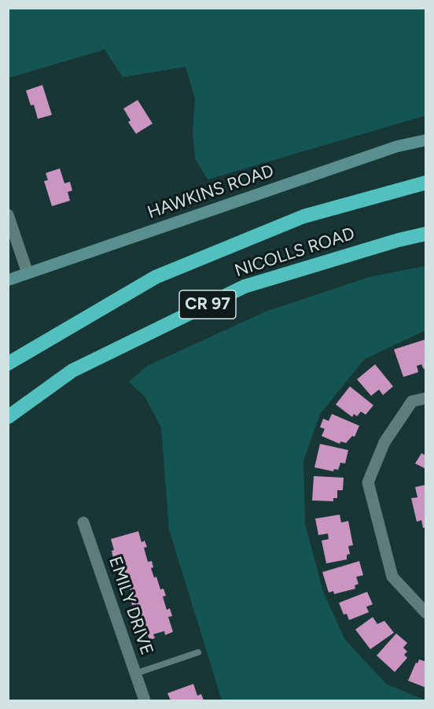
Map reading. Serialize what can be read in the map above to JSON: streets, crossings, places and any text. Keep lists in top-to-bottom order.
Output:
{
  "streets": {
    "highway": ["NICOLLS ROAD", "CR 97"],
    "street": ["HAWKINS ROAD", "EMILY DRIVE"]
  }
}
